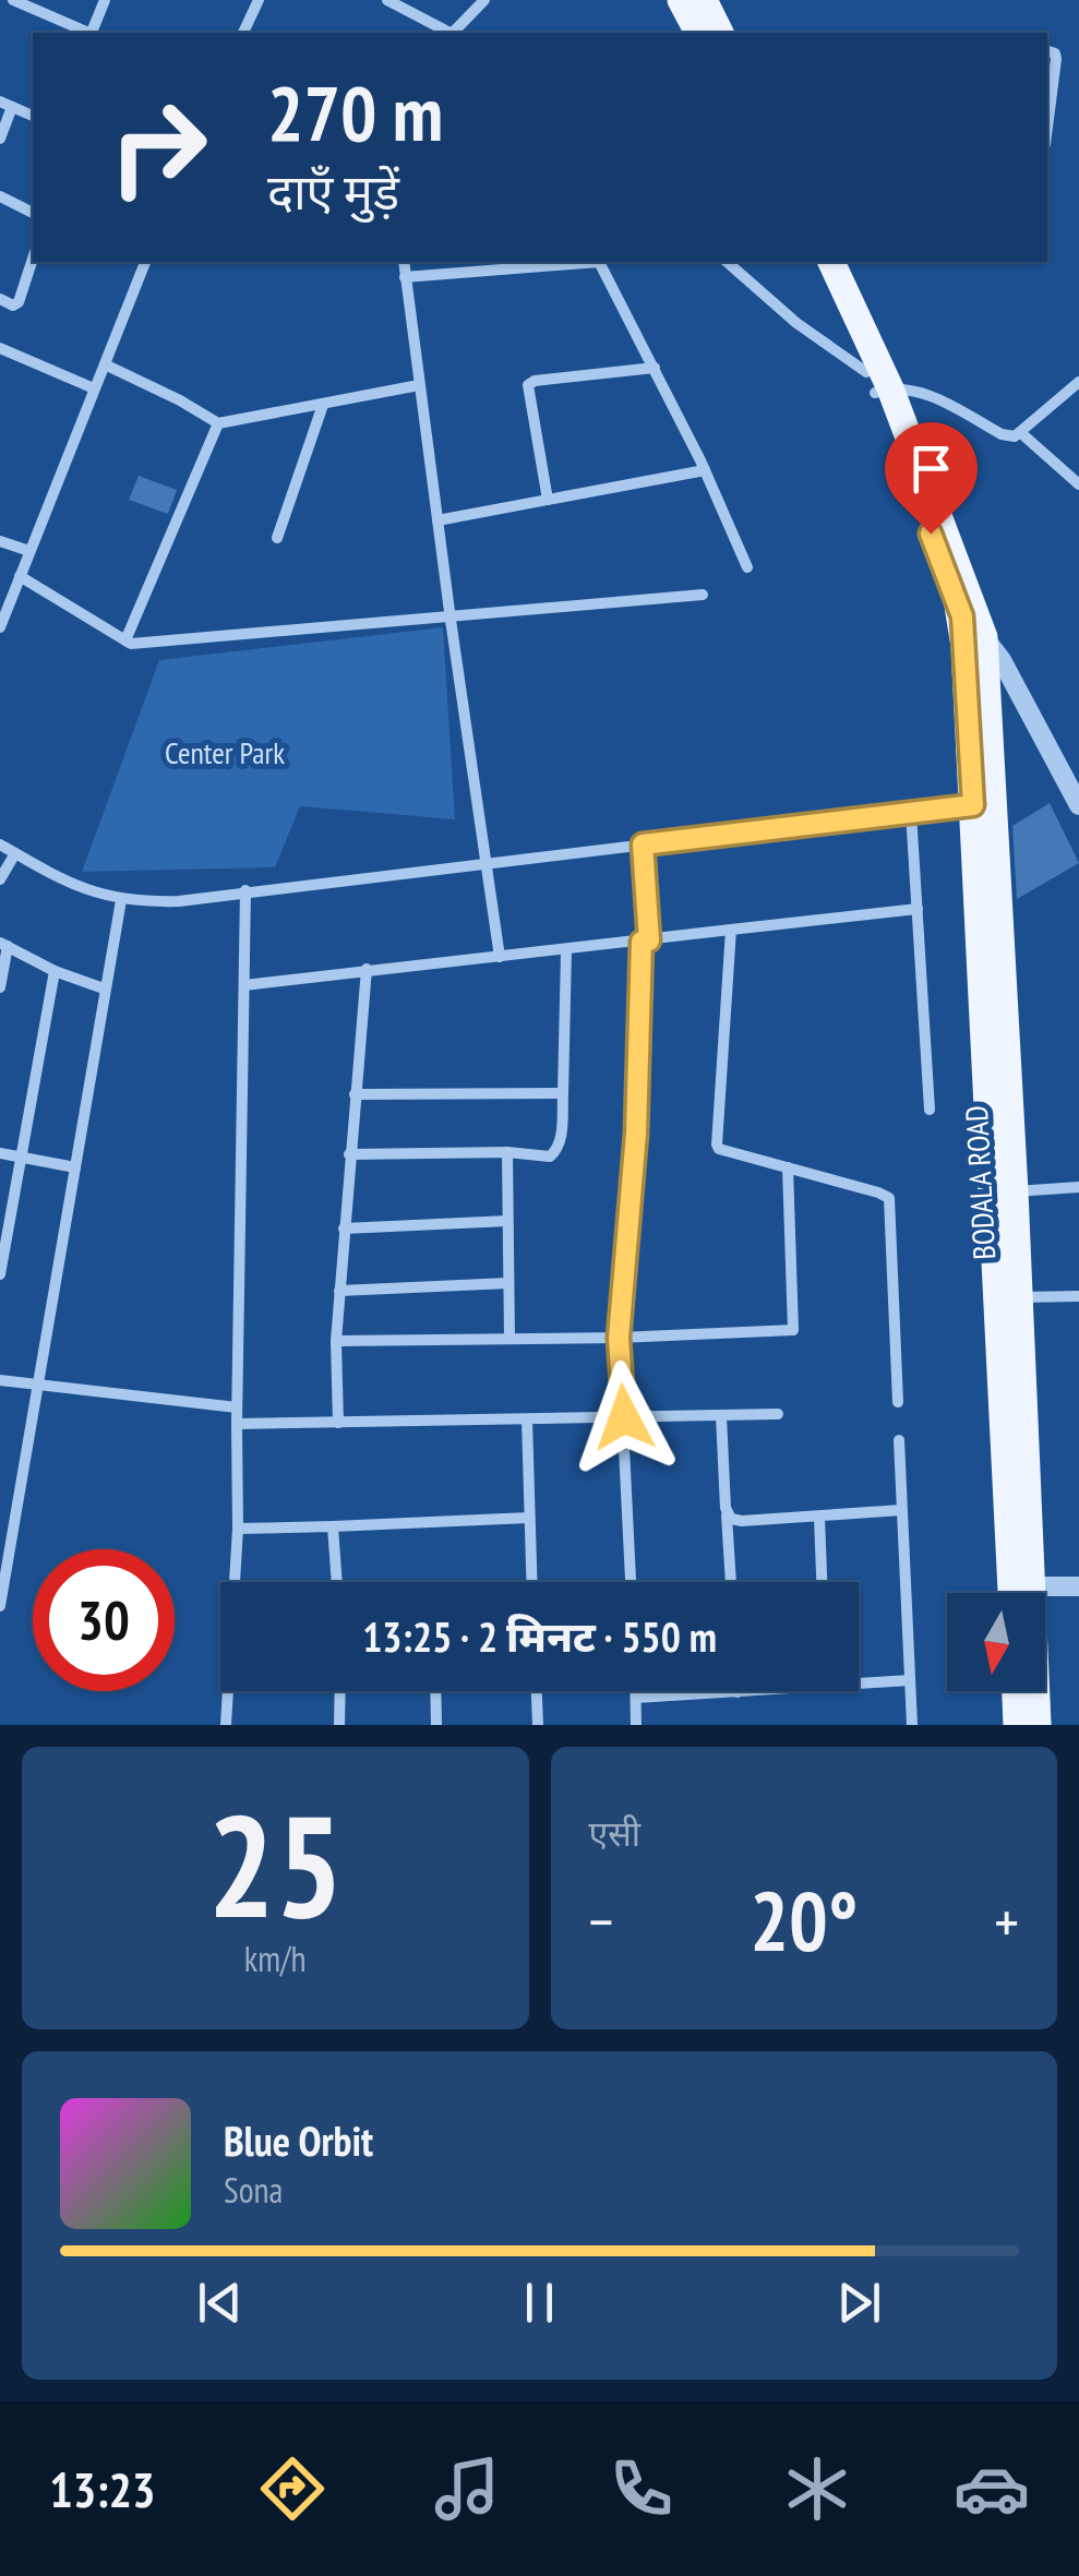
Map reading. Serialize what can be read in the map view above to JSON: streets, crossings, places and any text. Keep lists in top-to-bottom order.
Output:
{
  "streets": {
    "main road": ["BODALA ROAD"]
  },
  "parks": ["Center Park"],
  "north": "bottom",
  "page": {
    "turn": ["270 m", "दाएँ मुड़ें"],
    "limit": "30",
    "trip": "13:25 · 2 मिनट · 550 m",
    "tile": [
      ["25", "km/h"],
      "एसी"
    ],
    "heat": ["−", "20°", "+"],
    "song": ["Blue Orbit", "Sona"],
    "tabs": "13:23"
  }
}
